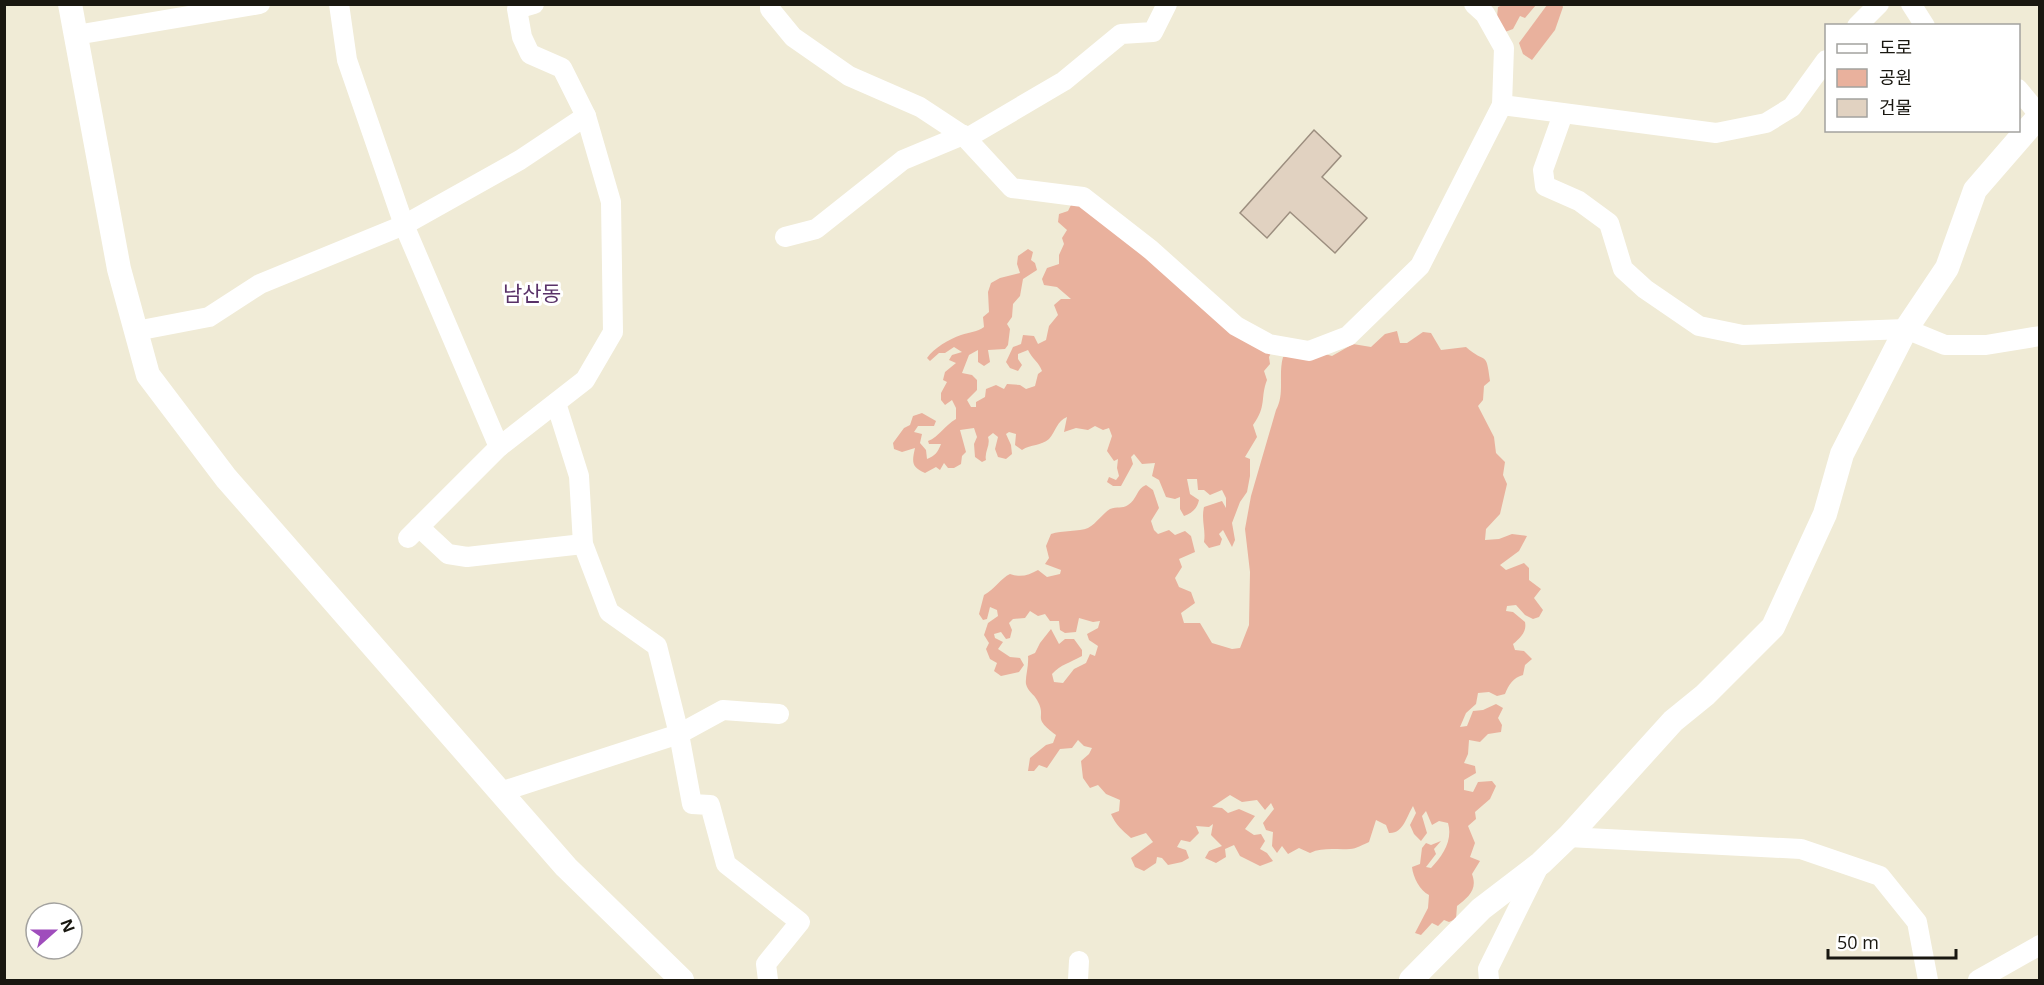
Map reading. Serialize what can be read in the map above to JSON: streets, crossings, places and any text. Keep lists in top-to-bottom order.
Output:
{
  "districts": ["남산동"],
  "legend": ["도로", "공원", "건물"],
  "scale_bar": "50 m",
  "north": "right"
}
